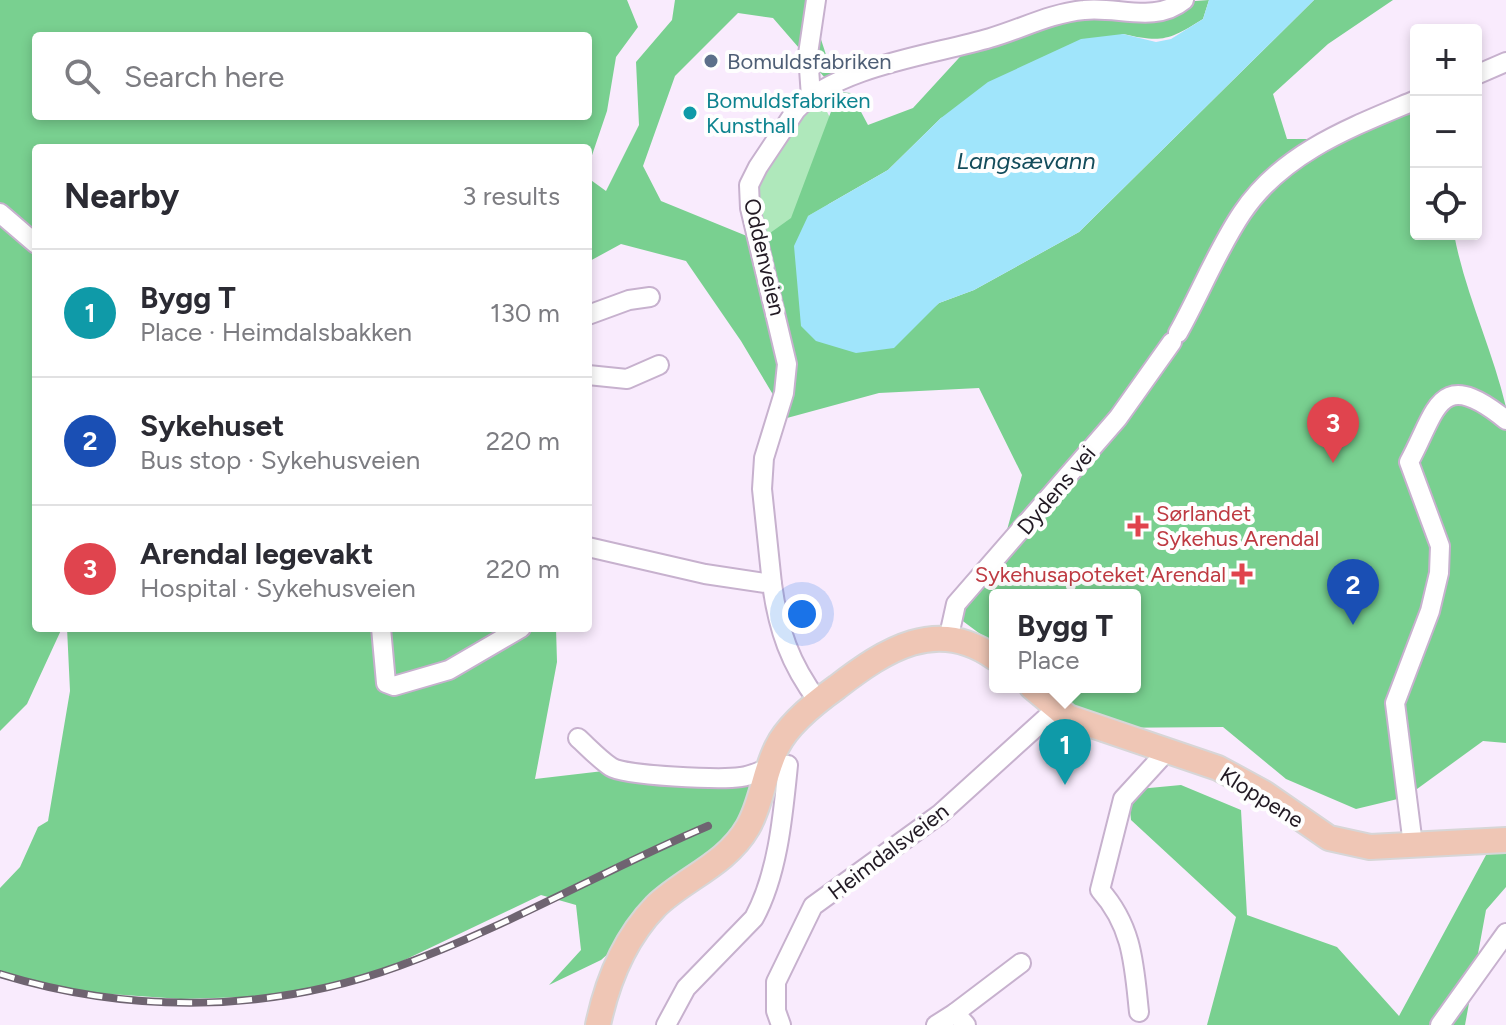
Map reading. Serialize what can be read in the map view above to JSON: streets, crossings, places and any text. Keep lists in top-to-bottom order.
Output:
{
  "streets": {
    "main road": ["Kloppene"],
    "street": ["Oddenveien", "Dydens vei", "Heimdalsveien"]
  },
  "crossings": [
    ["Kloppene", "Heimdalsveien"]
  ],
  "water": ["Langsævann"],
  "places": {
    "other": ["Bomuldsfabriken", "Bomuldsfabriken Kunsthall"],
    "health": ["Sørlandet Sykehus Arendal", "Sykehusapoteket Arendal"]
  },
  "page": {
    "map_buttons": ["+", "−"],
    "search": "Search here",
    "heading": ["Nearby", "3 results"],
    "list": [
      {
        "mark": "1",
        "name": "Bygg T",
        "note": "Place · Heimdalsbakken",
        "value": "130 m"
      },
      {
        "mark": "2",
        "name": "Sykehuset",
        "note": "Bus stop · Sykehusveien",
        "value": "220 m"
      },
      {
        "mark": "3",
        "name": "Arendal legevakt",
        "note": "Hospital · Sykehusveien",
        "value": "220 m"
      }
    ],
    "pins": ["3", "2", "1"],
    "popup": ["Bygg T", "Place"]
  }
}
